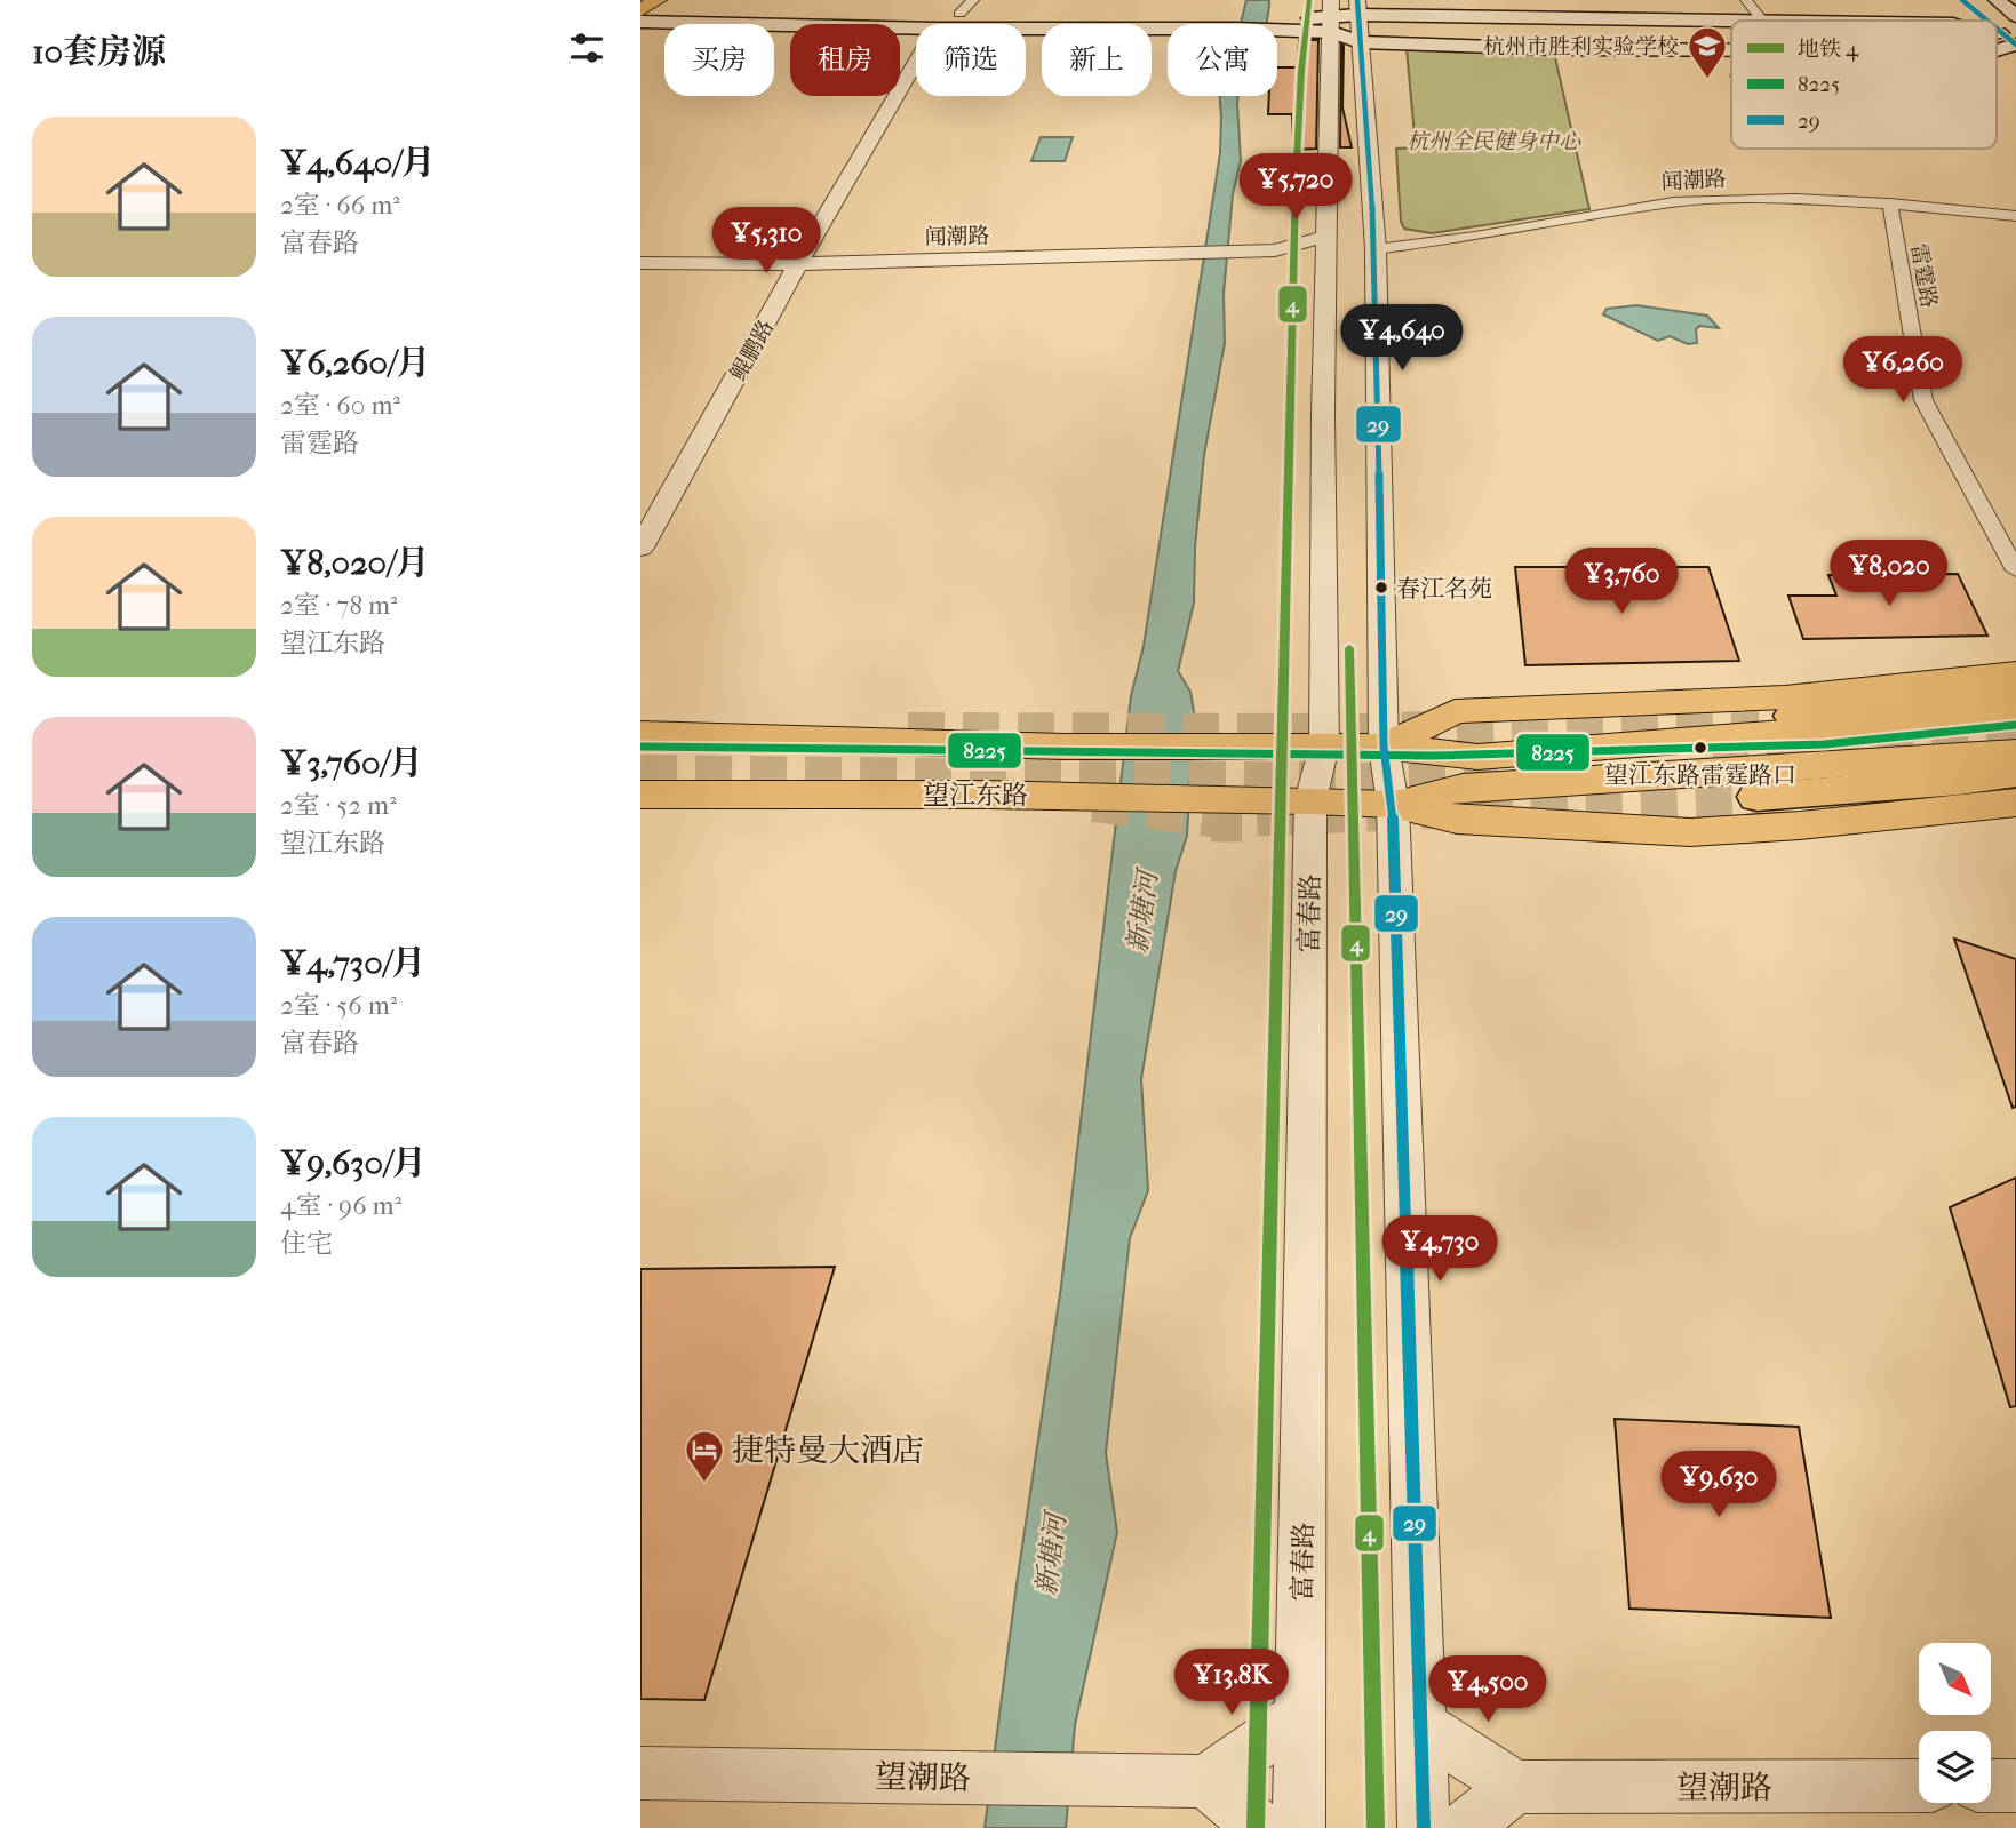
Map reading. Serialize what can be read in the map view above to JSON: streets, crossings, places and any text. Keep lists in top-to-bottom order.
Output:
{
  "streets": {
    "main road": ["望江东路"],
    "street": [
      "闻潮路",
      "雷霆路",
      "鲲鹏路",
      "富春路",
      "望潮路"
    ]
  },
  "crossings": [
    ["闻潮路", "雷霆路"],
    ["闻潮路", "鲲鹏路"],
    ["闻潮路", "富春路"],
    ["望江东路", "富春路"]
  ],
  "water": ["新塘河"],
  "parks": ["杭州全民健身中心"],
  "places": {
    "school or university": ["杭州市胜利实验学校"],
    "other": ["春江名苑", "望江东路雷霆路口"],
    "hotel": ["捷特曼大酒店"]
  },
  "lines": ["metro line 4", "transit line 29", "transit line 8225"],
  "legend": ["地铁 4", "8225", "29"],
  "north": "bottom right",
  "page": {
    "heading": "10套房源",
    "chip": [
      "买房",
      "租房",
      "筛选",
      "新上",
      "公寓"
    ],
    "list": [
      {
        "name": "¥4,640/月",
        "note": "2室 · 66 m² · 富春路"
      },
      {
        "name": "¥6,260/月",
        "note": "2室 · 60 m² · 雷霆路"
      },
      {
        "name": "¥8,020/月",
        "note": "2室 · 78 m² · 望江东路"
      },
      {
        "name": "¥3,760/月",
        "note": "2室 · 52 m² · 望江东路"
      },
      {
        "name": "¥4,730/月",
        "note": "2室 · 56 m² · 富春路"
      },
      {
        "name": "¥9,630/月",
        "note": "4室 · 96 m² · 住宅"
      }
    ],
    "price": [
      "¥5,720",
      "¥5,310",
      "¥4,640",
      "¥6,260",
      "¥8,020",
      "¥3,760",
      "¥4,730",
      "¥9,630",
      "¥13.8K",
      "¥4,500"
    ]
  }
}
